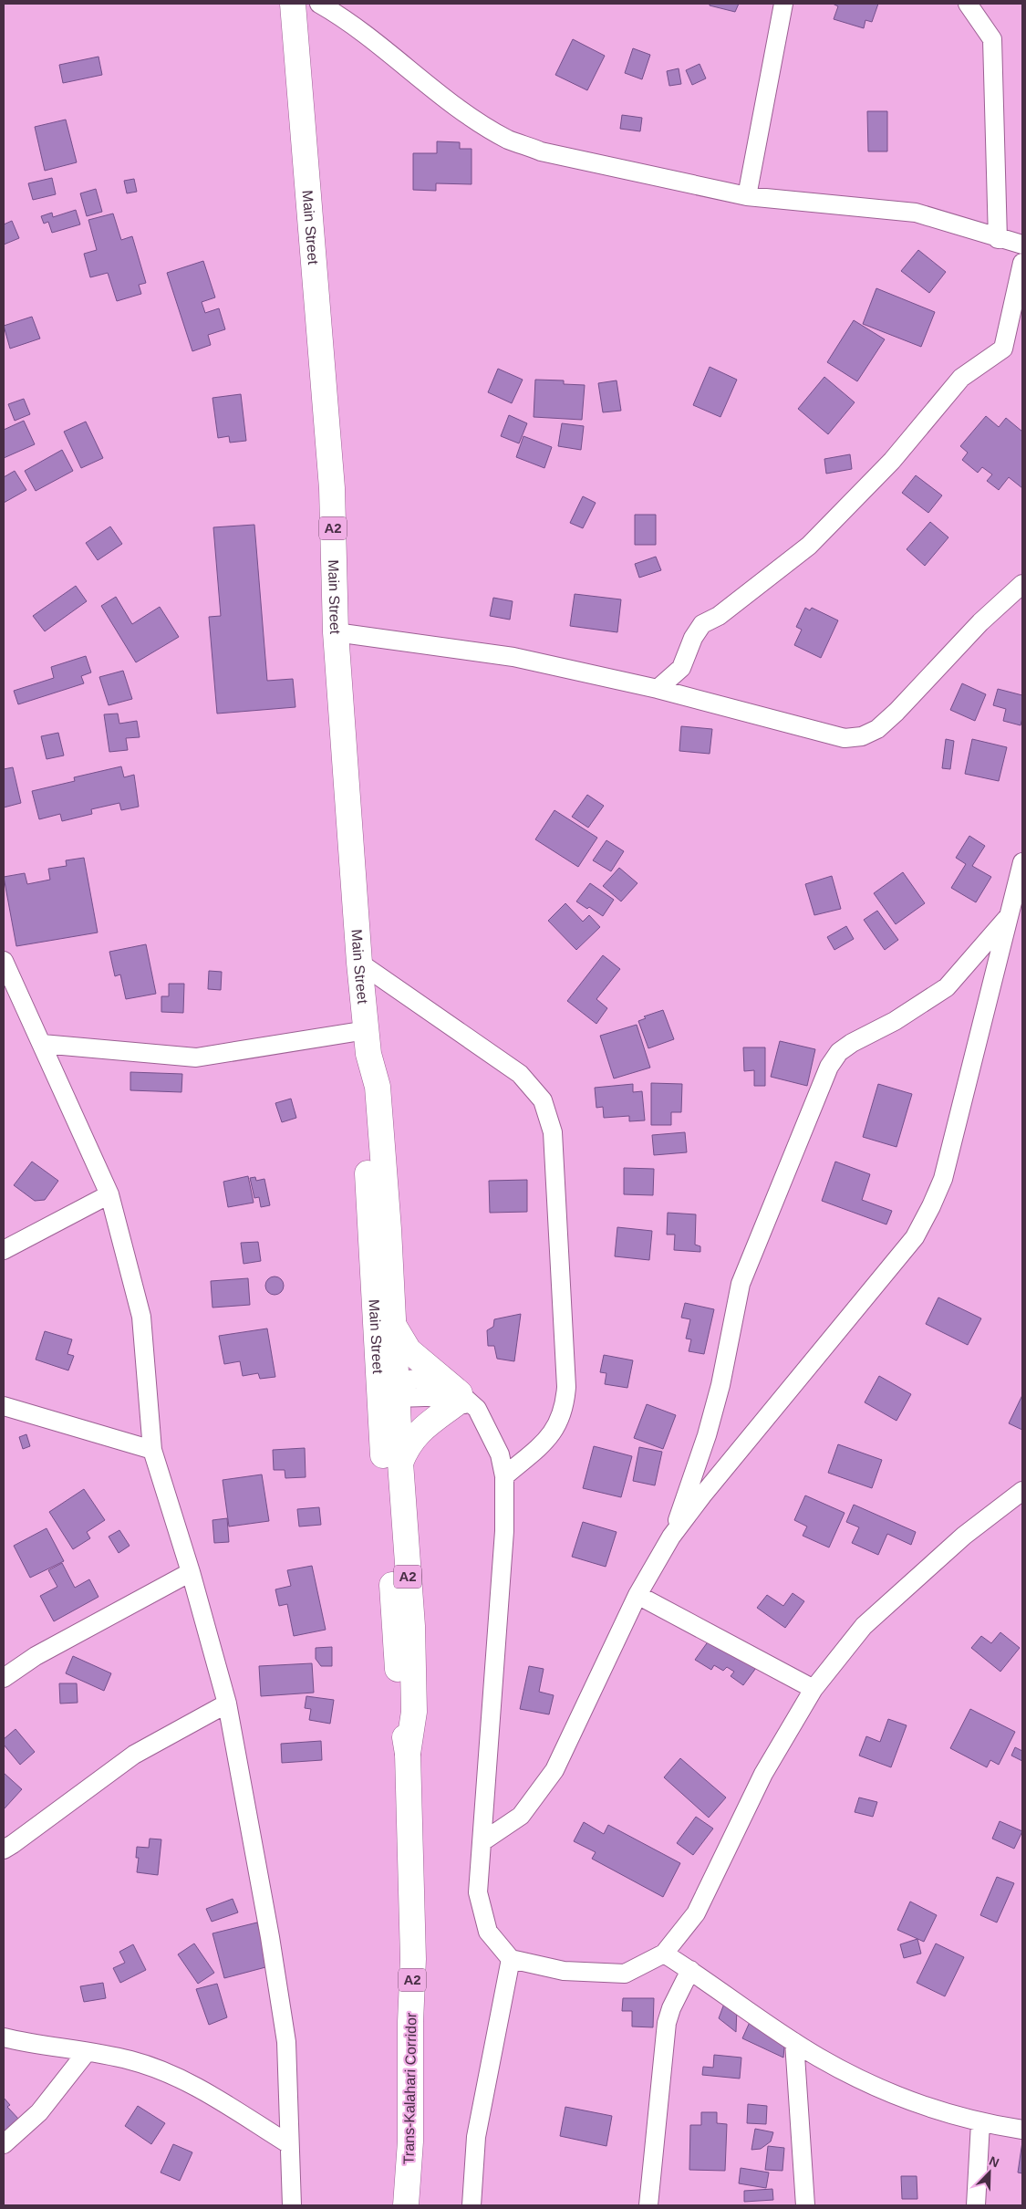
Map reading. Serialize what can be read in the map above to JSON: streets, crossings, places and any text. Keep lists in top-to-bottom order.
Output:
{
  "streets": {
    "highway": ["Main Street", "A2", "Trans-Kalahari Corridor"]
  },
  "crossings": [
    ["Main Street", "Trans-Kalahari Corridor"]
  ],
  "north": "top right"
}
